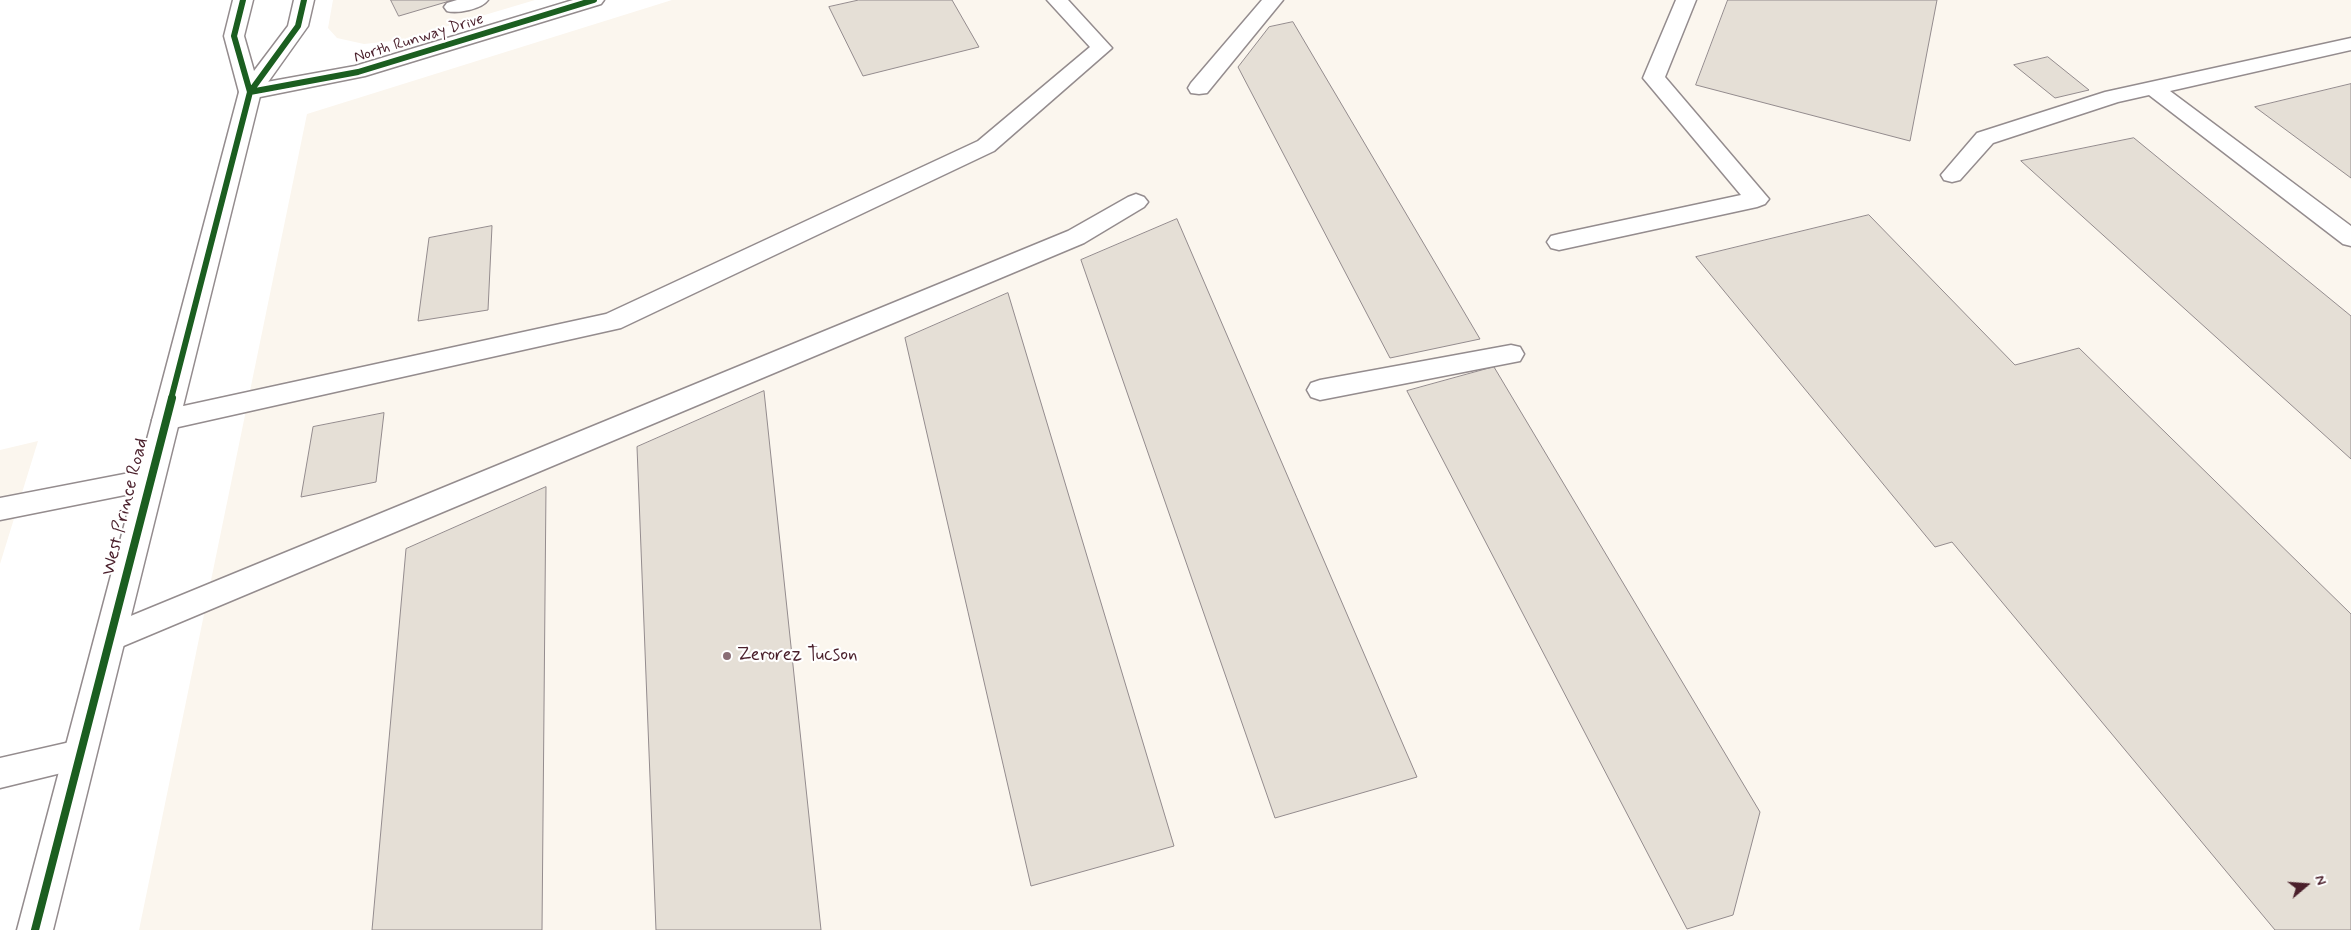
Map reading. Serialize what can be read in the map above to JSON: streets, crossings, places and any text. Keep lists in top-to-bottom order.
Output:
{
  "streets": {
    "main road": ["North Runway Drive", "West Prince Road"]
  },
  "crossings": [
    ["North Runway Drive", "West Prince Road"]
  ],
  "places": ["Zerorez Tucson"],
  "north": "right"
}
